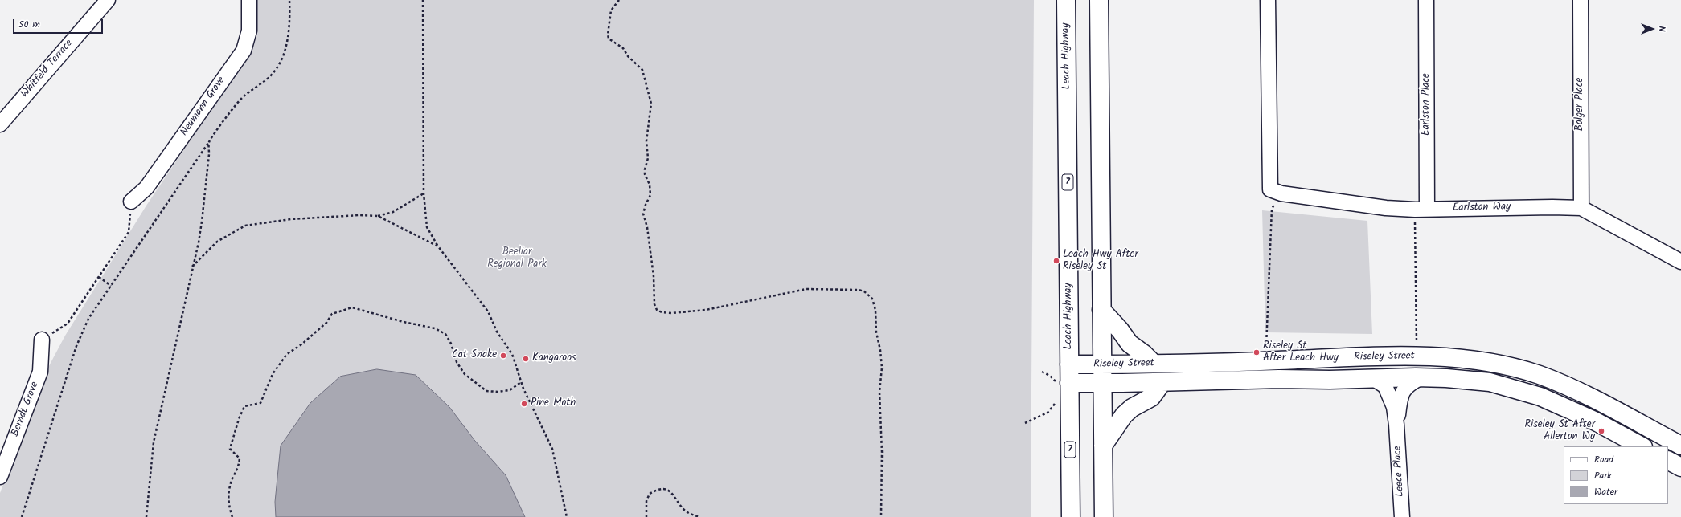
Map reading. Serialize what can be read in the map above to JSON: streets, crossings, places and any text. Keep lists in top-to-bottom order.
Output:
{
  "streets": {
    "highway": ["Leach Highway", "7", "Riseley Street"],
    "street": [
      "Whitfeld Terrace",
      "Earlston Place",
      "Bolger Place",
      "Neumann Grove",
      "Earlston Way",
      "Berndt Grove",
      "Leece Place"
    ]
  },
  "crossings": [
    ["Leach Highway", "Riseley Street"],
    ["Earlston Place", "Earlston Way"],
    ["Bolger Place", "Earlston Way"],
    ["Riseley Street", "Leece Place"]
  ],
  "parks": ["Beeliar Regional Park"],
  "places": [
    "Leach Hwy After Riseley St",
    "Riseley St After Leach Hwy",
    "Cat Snake",
    "Kangaroos",
    "Pine Moth",
    "Riseley St After Allerton Wy"
  ],
  "legend": ["Road", "Park", "Water"],
  "scale_bar": "50 m",
  "north": "right"
}
